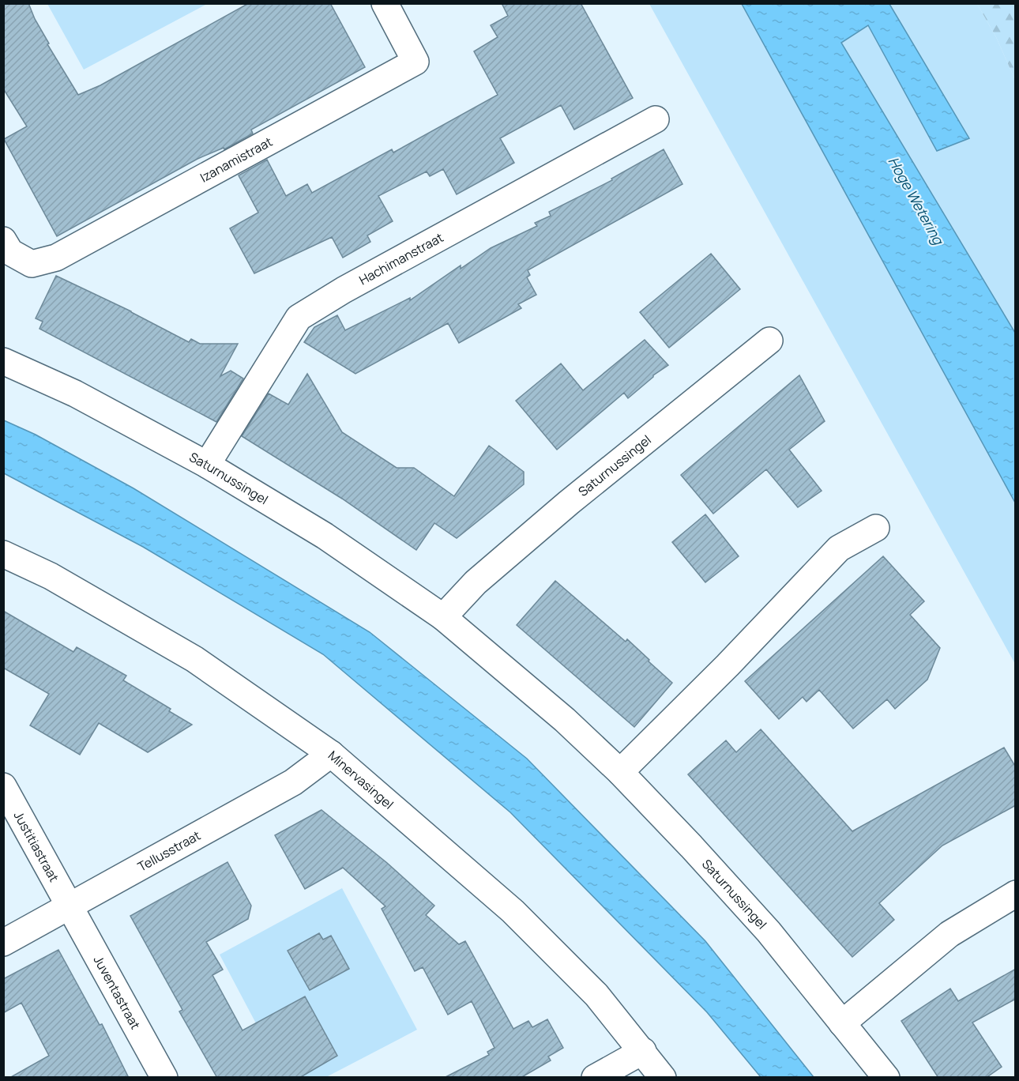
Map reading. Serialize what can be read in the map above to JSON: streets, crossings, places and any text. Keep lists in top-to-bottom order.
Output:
{
  "streets": {
    "street": [
      "Izanamistraat",
      "Hachimanstraat",
      "Saturnussingel",
      "Minervasingel",
      "Justitiastraat",
      "Tellusstraat",
      "Juventastraat"
    ]
  },
  "crossings": [
    ["Hachimanstraat", "Saturnussingel"],
    ["Minervasingel", "Tellusstraat"],
    ["Justitiastraat", "Tellusstraat"],
    ["Justitiastraat", "Juventastraat"],
    ["Tellusstraat", "Juventastraat"]
  ],
  "water": ["Hoge Wetering"]
}
